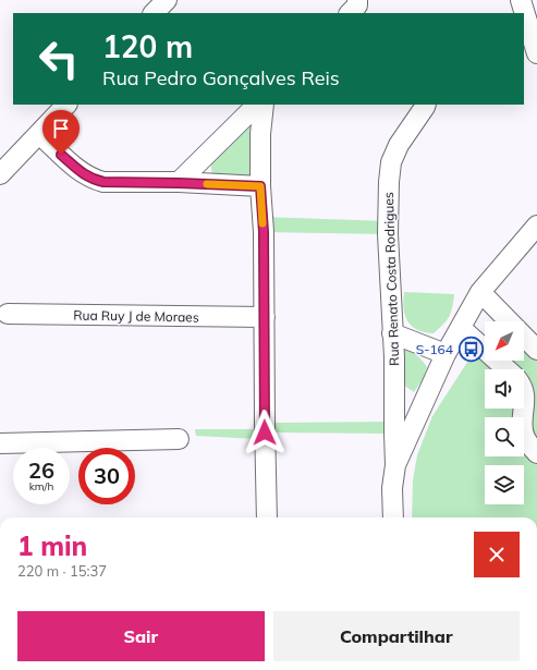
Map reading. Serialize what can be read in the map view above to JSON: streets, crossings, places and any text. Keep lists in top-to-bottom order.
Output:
{
  "streets": {
    "street": ["Rua Renato Costa Rodrigues", "Rua Ruy J de Moraes"]
  },
  "places": {
    "bus stop": ["S-164"]
  },
  "north": "bottom left",
  "page": {
    "turn": ["120 m", "Rua Pedro Gonçalves Reis"],
    "speed": "26 km/h",
    "limit": "30",
    "heading": ["1 min", "220 m · 15:37"],
    "buttons": ["Sair", "Compartilhar"]
  }
}
